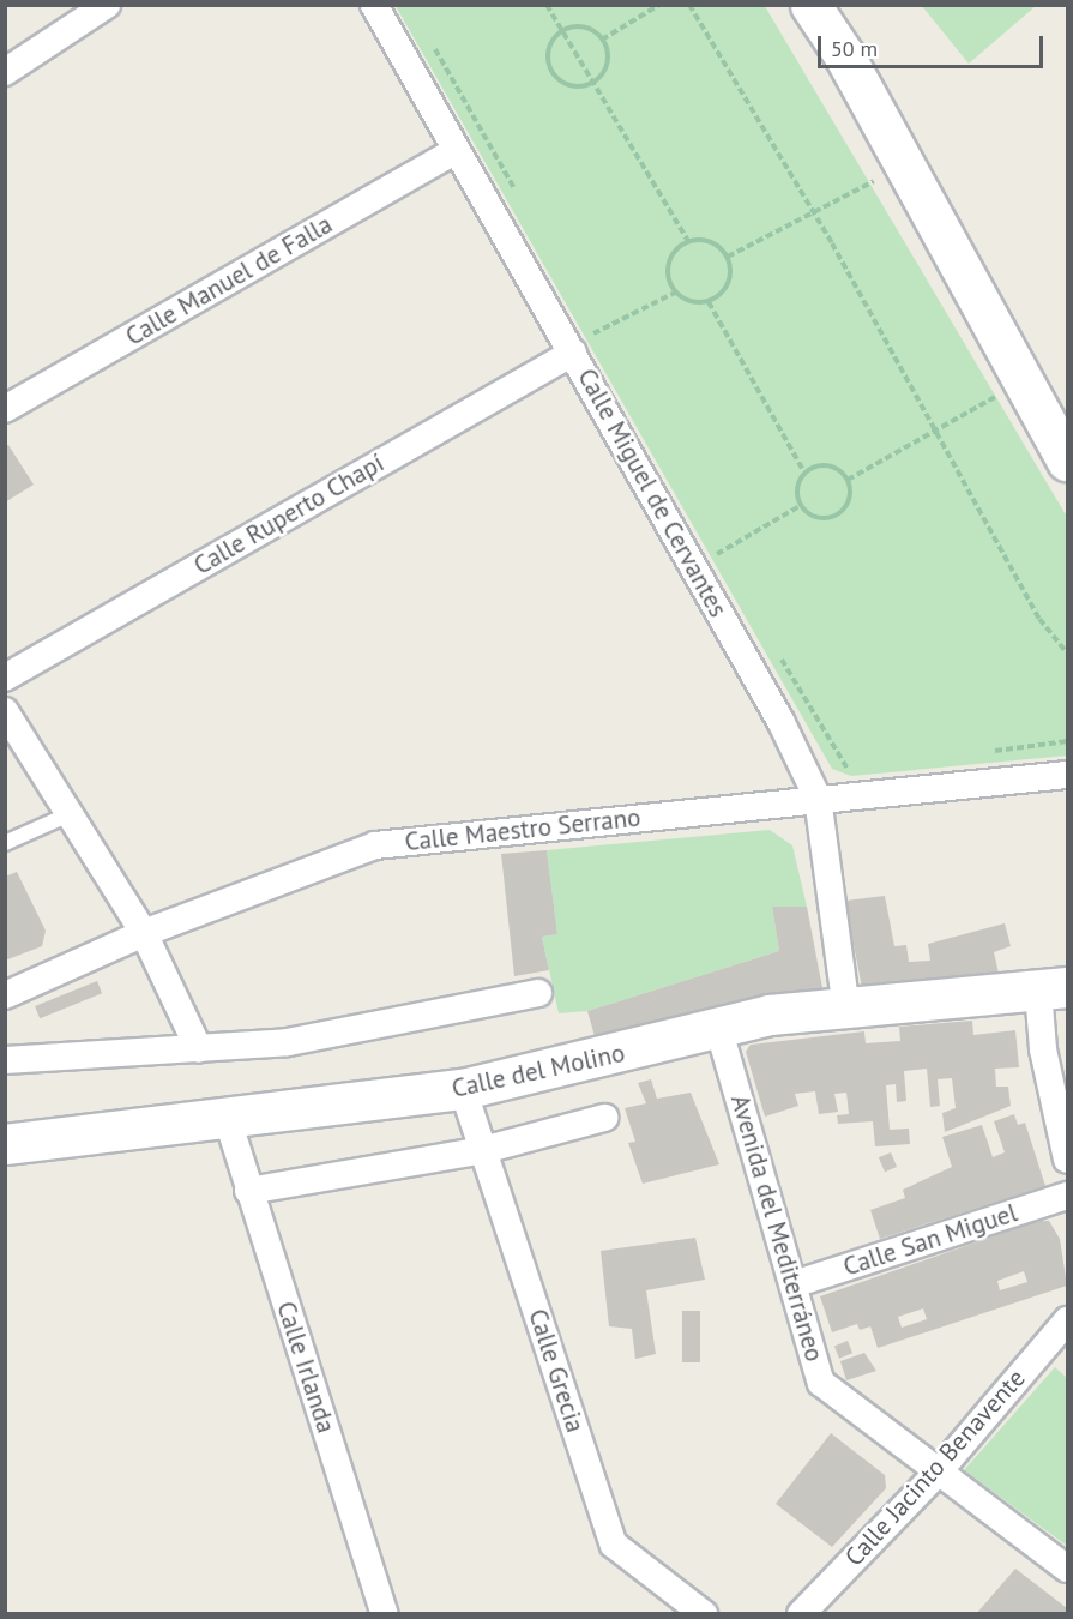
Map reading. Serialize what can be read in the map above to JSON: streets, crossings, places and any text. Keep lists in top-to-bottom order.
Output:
{
  "streets": {
    "street": [
      "Calle Manuel de Falla",
      "Calle Miguel de Cervantes",
      "Calle Ruperto Chapí",
      "Calle Maestro Serrano",
      "Calle del Molino",
      "Avenida del Mediterráneo",
      "Calle San Miguel",
      "Calle Irlanda",
      "Calle Grecia",
      "Calle Jacinto Benavente"
    ]
  },
  "crossings": [
    ["Calle Manuel de Falla", "Calle Miguel de Cervantes"],
    ["Calle Miguel de Cervantes", "Calle Ruperto Chapí"],
    ["Calle Miguel de Cervantes", "Calle Maestro Serrano"],
    ["Calle Miguel de Cervantes", "Calle del Molino"],
    ["Calle del Molino", "Avenida del Mediterráneo"],
    ["Calle del Molino", "Calle Irlanda"],
    ["Calle del Molino", "Calle Grecia"],
    ["Avenida del Mediterráneo", "Calle San Miguel"],
    ["Avenida del Mediterráneo", "Calle Jacinto Benavente"]
  ],
  "scale_bar": "50 m"
}
